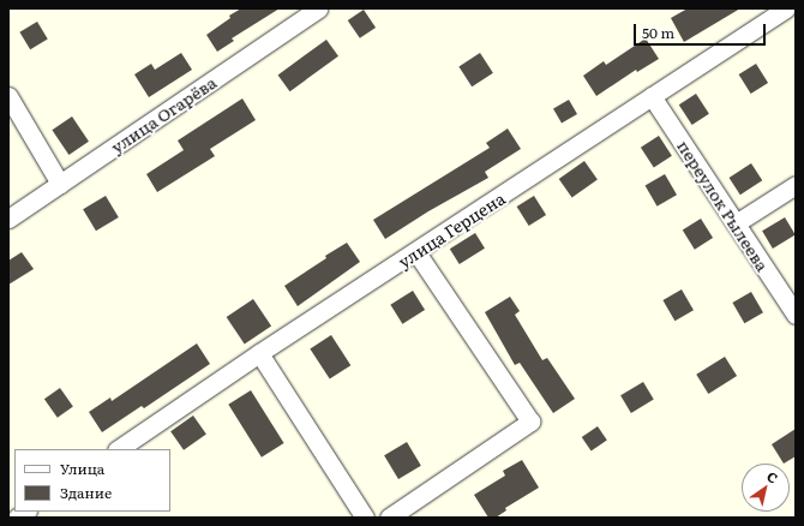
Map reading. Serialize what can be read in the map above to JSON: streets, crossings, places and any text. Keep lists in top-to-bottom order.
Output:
{
  "streets": {
    "street": ["улица Огарёва", "переулок Рылеева", "улица Герцена"]
  },
  "crossings": [
    ["переулок Рылеева", "улица Герцена"]
  ],
  "legend": ["Улица", "Здание"],
  "scale_bar": "50 m",
  "north": "top right"
}
